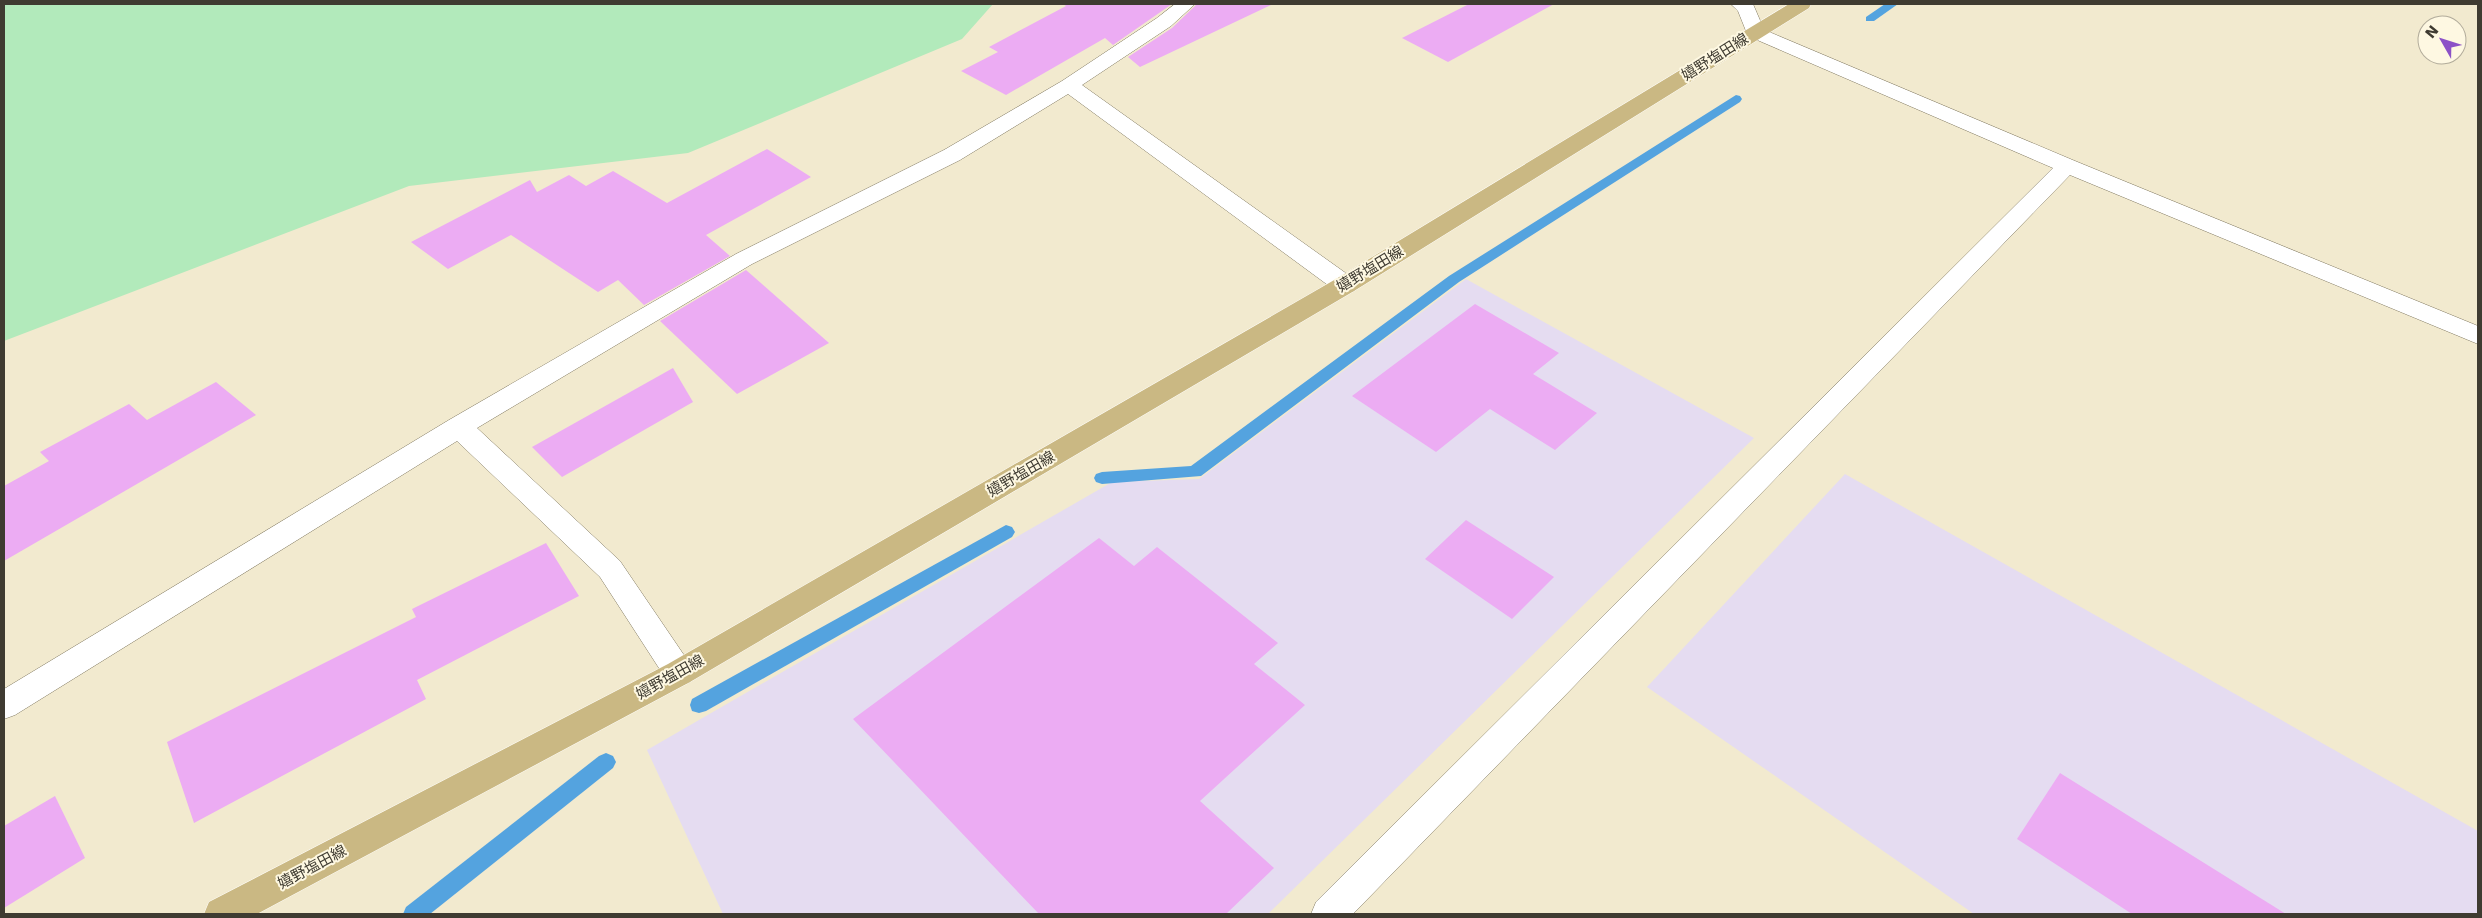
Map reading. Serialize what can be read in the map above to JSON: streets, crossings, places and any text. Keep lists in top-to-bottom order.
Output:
{
  "streets": {
    "main road": ["嬉野塩田線"]
  },
  "north": "top left"
}
